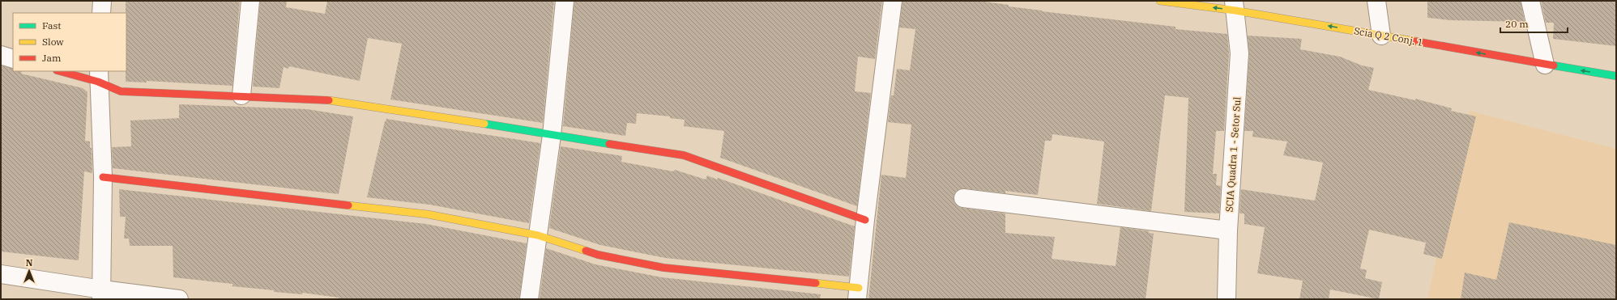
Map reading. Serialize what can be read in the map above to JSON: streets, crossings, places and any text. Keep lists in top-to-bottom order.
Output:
{
  "streets": {
    "street": ["Scia Q 2 Conj. 1", "SCIA Quadra 1 - Setor Sul"]
  },
  "crossings": [
    ["Scia Q 2 Conj. 1", "SCIA Quadra 1 - Setor Sul"]
  ],
  "one_way": ["Scia Q 2 Conj. 1"],
  "legend": ["Fast", "Slow", "Jam"],
  "scale_bar": "20 m",
  "north": "top"
}
